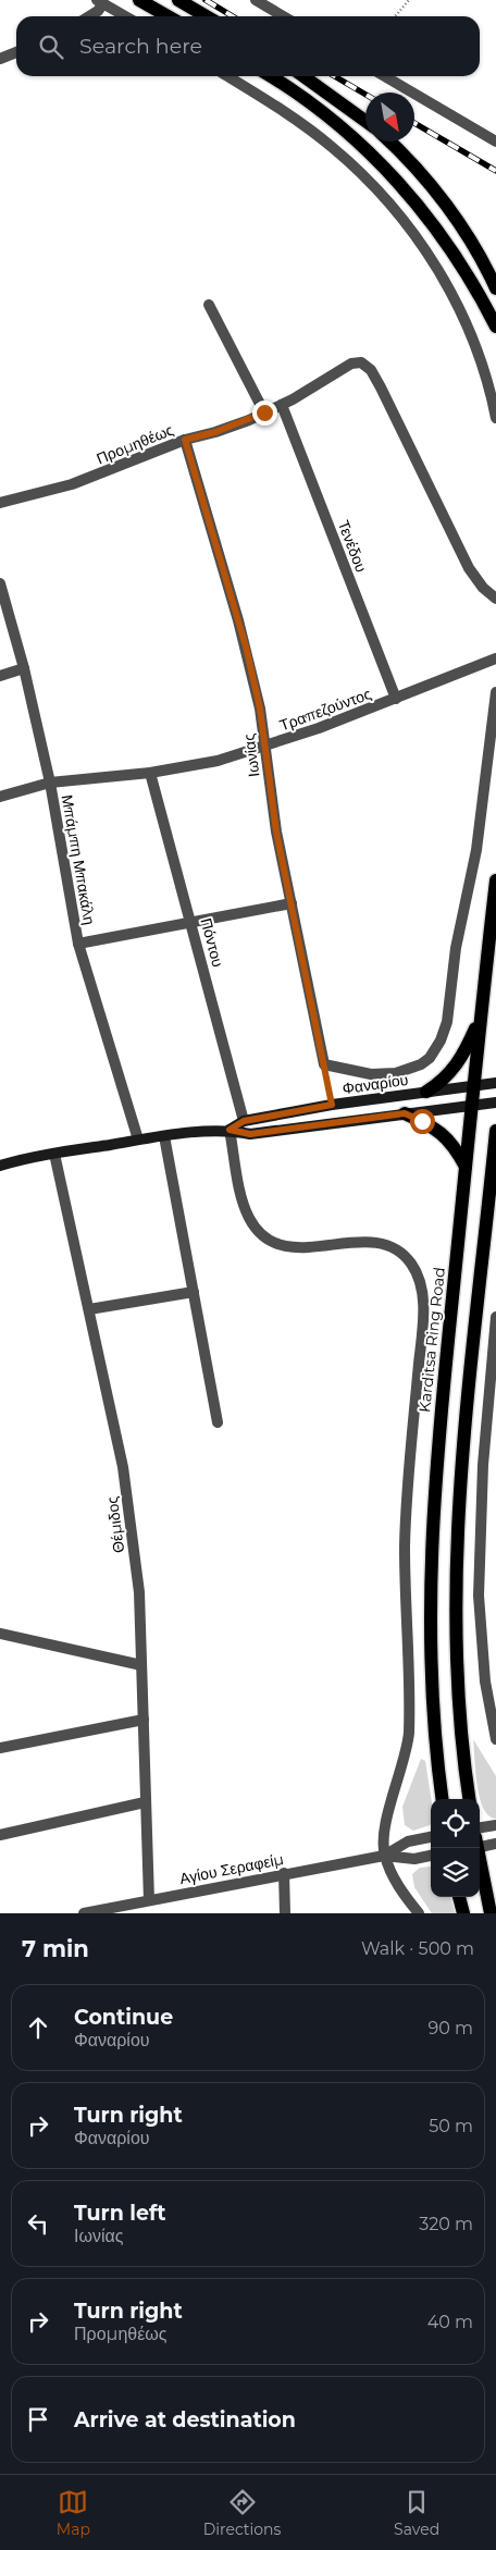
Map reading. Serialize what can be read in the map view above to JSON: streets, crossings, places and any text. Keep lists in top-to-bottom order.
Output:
{
  "streets": {
    "main road": ["Φαναρίου", "Karditsa Ring Road"],
    "street": [
      "Προμηθέως",
      "Τενέδου",
      "Τραπεζούντος",
      "Ιωνίας",
      "Μπάμπη Μπακάλη",
      "Πόντου",
      "Θέμιδος",
      "Αγίου Σεραφείμ"
    ]
  },
  "crossings": [
    ["Προμηθέως", "Τενέδου"],
    ["Προμηθέως", "Ιωνίας"],
    ["Τενέδου", "Τραπεζούντος"],
    ["Τραπεζούντος", "Ιωνίας"],
    ["Τραπεζούντος", "Μπάμπη Μπακάλη"],
    ["Τραπεζούντος", "Πόντου"],
    ["Μπάμπη Μπακάλη", "Φαναρίου"],
    ["Πόντου", "Φαναρίου"],
    ["Φαναρίου", "Karditsa Ring Road"],
    ["Φαναρίου", "Θέμιδος"],
    ["Θέμιδος", "Αγίου Σεραφείμ"]
  ],
  "north": "bottom right",
  "page": {
    "search": "Search here",
    "heading": ["7 min", "Walk · 500 m"],
    "list": [
      ["Continue", "Φαναρίου", "90 m"],
      ["Turn right", "Φαναρίου", "50 m"],
      ["Turn left", "Ιωνίας", "320 m"],
      ["Turn right", "Προμηθέως", "40 m"],
      "Arrive at destination"
    ],
    "nav": ["Map", "Directions", "Saved"]
  }
}
